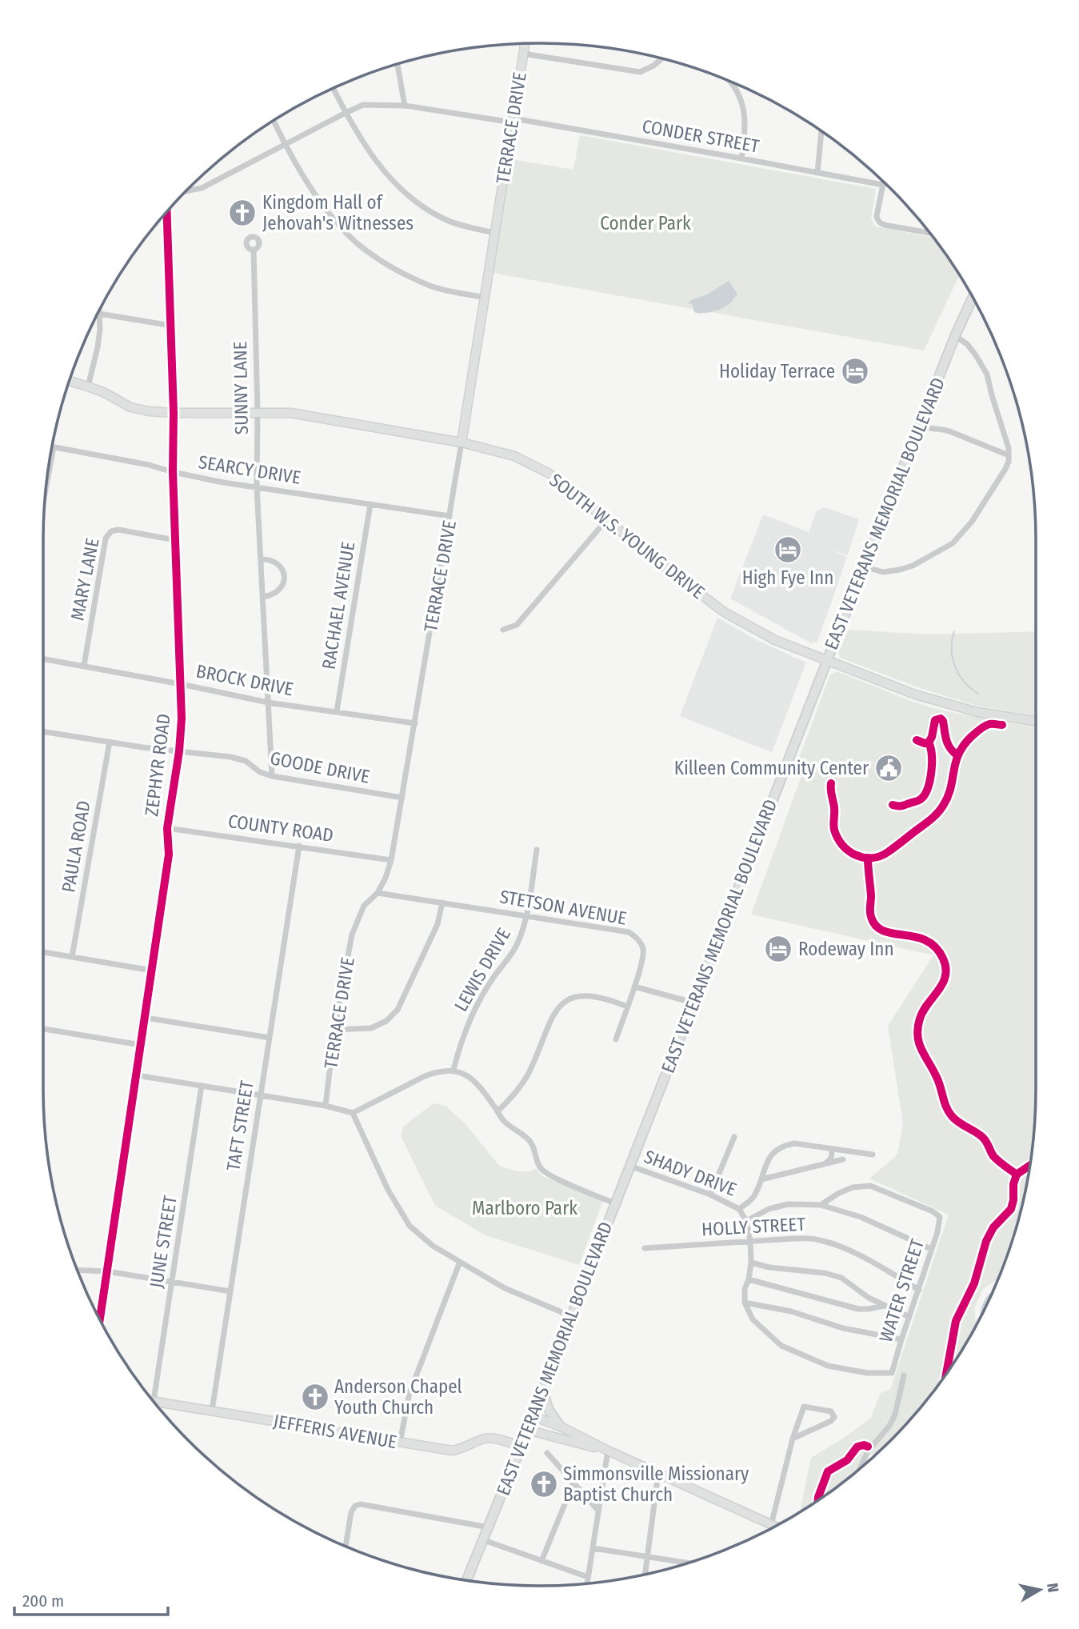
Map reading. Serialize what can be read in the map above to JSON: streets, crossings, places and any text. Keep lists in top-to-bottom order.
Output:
{
  "streets": {
    "main road": ["EAST VETERANS MEMORIAL BOULEVARD"],
    "street": [
      "TERRACE DRIVE",
      "CONDER STREET",
      "SUNNY LANE",
      "SEARCY DRIVE",
      "SOUTH W.S. YOUNG DRIVE",
      "MARY LANE",
      "RACHAEL AVENUE",
      "BROCK DRIVE",
      "ZEPHYR ROAD",
      "GOODE DRIVE",
      "COUNTY ROAD",
      "PAULA ROAD",
      "STETSON AVENUE",
      "LEWIS DRIVE",
      "TAFT STREET",
      "SHADY DRIVE",
      "HOLLY STREET",
      "JUNE STREET",
      "WATER STREET",
      "JEFFERIS AVENUE"
    ]
  },
  "crossings": [
    ["TERRACE DRIVE", "CONDER STREET"],
    ["TERRACE DRIVE", "SEARCY DRIVE"],
    ["TERRACE DRIVE", "SOUTH W.S. YOUNG DRIVE"],
    ["TERRACE DRIVE", "BROCK DRIVE"],
    ["TERRACE DRIVE", "GOODE DRIVE"],
    ["TERRACE DRIVE", "COUNTY ROAD"],
    ["TERRACE DRIVE", "STETSON AVENUE"],
    ["SUNNY LANE", "SEARCY DRIVE"],
    ["SUNNY LANE", "SOUTH W.S. YOUNG DRIVE"],
    ["SUNNY LANE", "BROCK DRIVE"],
    ["SUNNY LANE", "GOODE DRIVE"],
    ["SEARCY DRIVE", "RACHAEL AVENUE"],
    ["SEARCY DRIVE", "ZEPHYR ROAD"],
    ["EAST VETERANS MEMORIAL BOULEVARD", "SOUTH W.S. YOUNG DRIVE"],
    ["EAST VETERANS MEMORIAL BOULEVARD", "SHADY DRIVE"],
    ["EAST VETERANS MEMORIAL BOULEVARD", "JEFFERIS AVENUE"],
    ["SOUTH W.S. YOUNG DRIVE", "ZEPHYR ROAD"],
    ["MARY LANE", "BROCK DRIVE"],
    ["MARY LANE", "ZEPHYR ROAD"],
    ["RACHAEL AVENUE", "BROCK DRIVE"],
    ["BROCK DRIVE", "ZEPHYR ROAD"],
    ["ZEPHYR ROAD", "GOODE DRIVE"],
    ["ZEPHYR ROAD", "COUNTY ROAD"],
    ["GOODE DRIVE", "PAULA ROAD"],
    ["COUNTY ROAD", "TAFT STREET"],
    ["STETSON AVENUE", "LEWIS DRIVE"],
    ["TAFT STREET", "JEFFERIS AVENUE"],
    ["SHADY DRIVE", "HOLLY STREET"],
    ["SHADY DRIVE", "WATER STREET"],
    ["HOLLY STREET", "WATER STREET"]
  ],
  "parks": ["Conder Park", "Marlboro Park"],
  "places": {
    "church": ["Kingdom Hall of Jehovah's Witnesses", "Anderson Chapel Youth Church", "Simmonsville Missionary Baptist Church"],
    "hotel": ["Holiday Terrace", "High Fye Inn", "Rodeway Inn"],
    "public building": ["Killeen Community Center"]
  },
  "scale_bar": "200 m",
  "north": "right"
}
